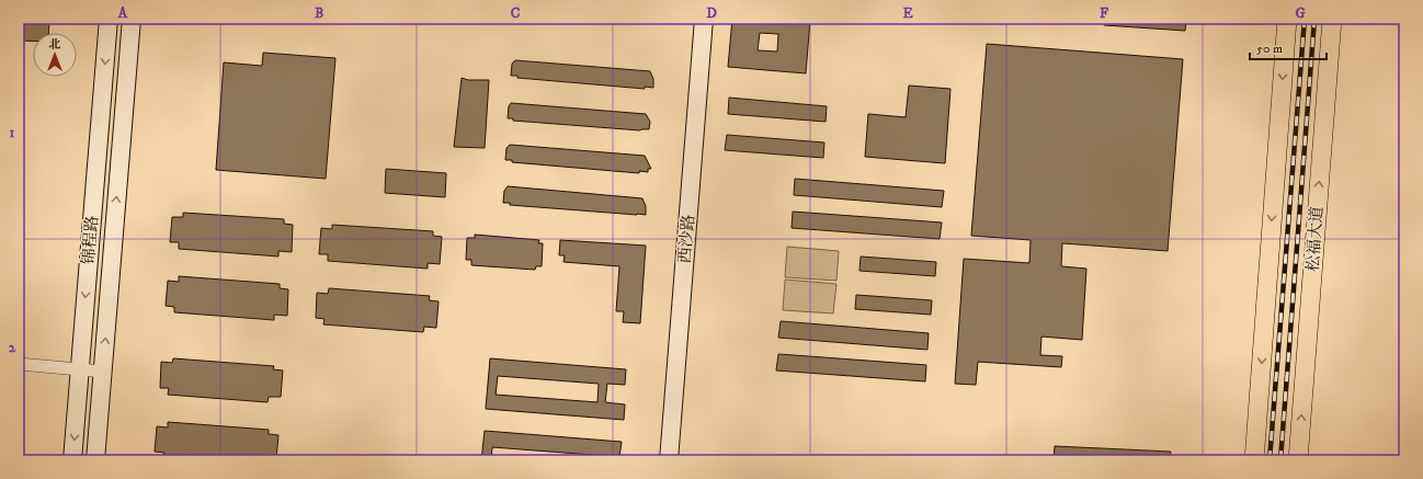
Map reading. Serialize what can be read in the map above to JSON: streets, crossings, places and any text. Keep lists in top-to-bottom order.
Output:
{
  "streets": {
    "main road": ["西沙路", "松福大道", "锦程路"]
  },
  "scale_bar": "50 m",
  "north": "top",
  "grid": {
    "columns": [
      "A",
      "B",
      "C",
      "D",
      "E",
      "F",
      "G"
    ],
    "rows": ["1", "2"]
  }
}
